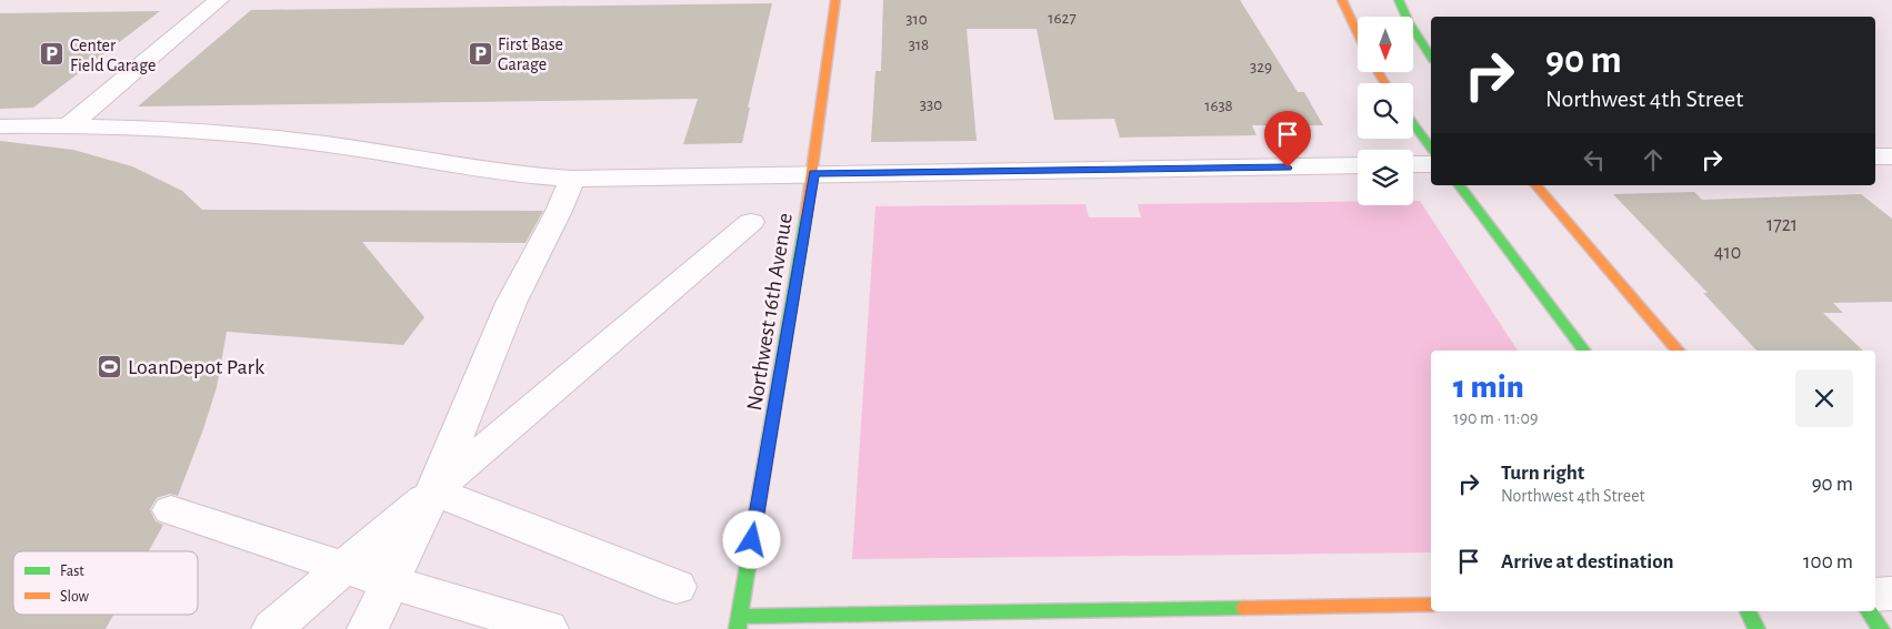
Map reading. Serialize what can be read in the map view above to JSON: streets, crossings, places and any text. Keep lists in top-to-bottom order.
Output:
{
  "streets": {
    "street": ["Northwest 16th Avenue"]
  },
  "places": {
    "parking": ["First Base Garage", "Center Field Garage"],
    "sports": ["LoanDepot Park"]
  },
  "house_numbers": [
    "1627",
    "310",
    "318",
    "329",
    "330",
    "1638",
    "1721",
    "410"
  ],
  "legend": ["Fast", "Slow"],
  "north": "bottom",
  "page": {
    "turn": ["90 m", "Northwest 4th Street"],
    "heading": ["1 min", "190 m · 11:09"],
    "list": [
      {
        "name": "Turn right",
        "note": "Northwest 4th Street",
        "value": "90 m"
      },
      {
        "name": "Arrive at destination",
        "value": "100 m"
      }
    ]
  }
}
